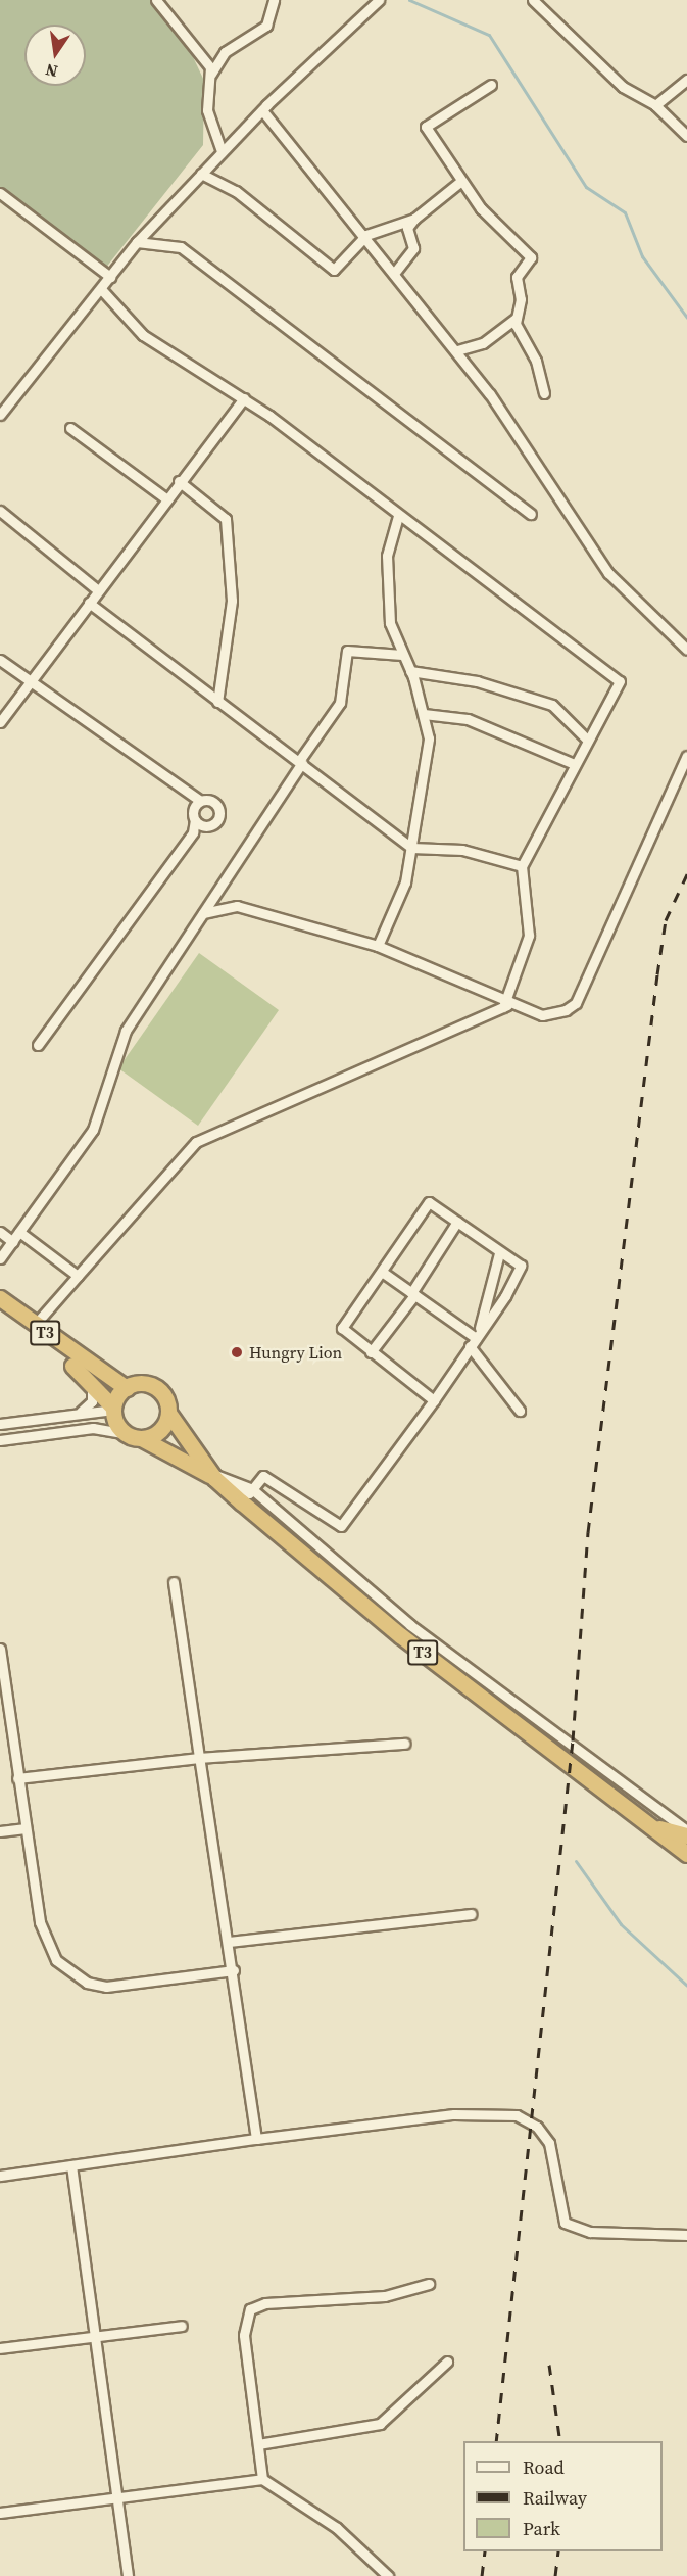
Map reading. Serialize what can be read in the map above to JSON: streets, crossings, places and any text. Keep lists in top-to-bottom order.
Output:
{
  "streets": {
    "highway": ["T3"]
  },
  "places": ["Hungry Lion"],
  "legend": ["Road", "Railway", "Park"],
  "north": "bottom"
}
